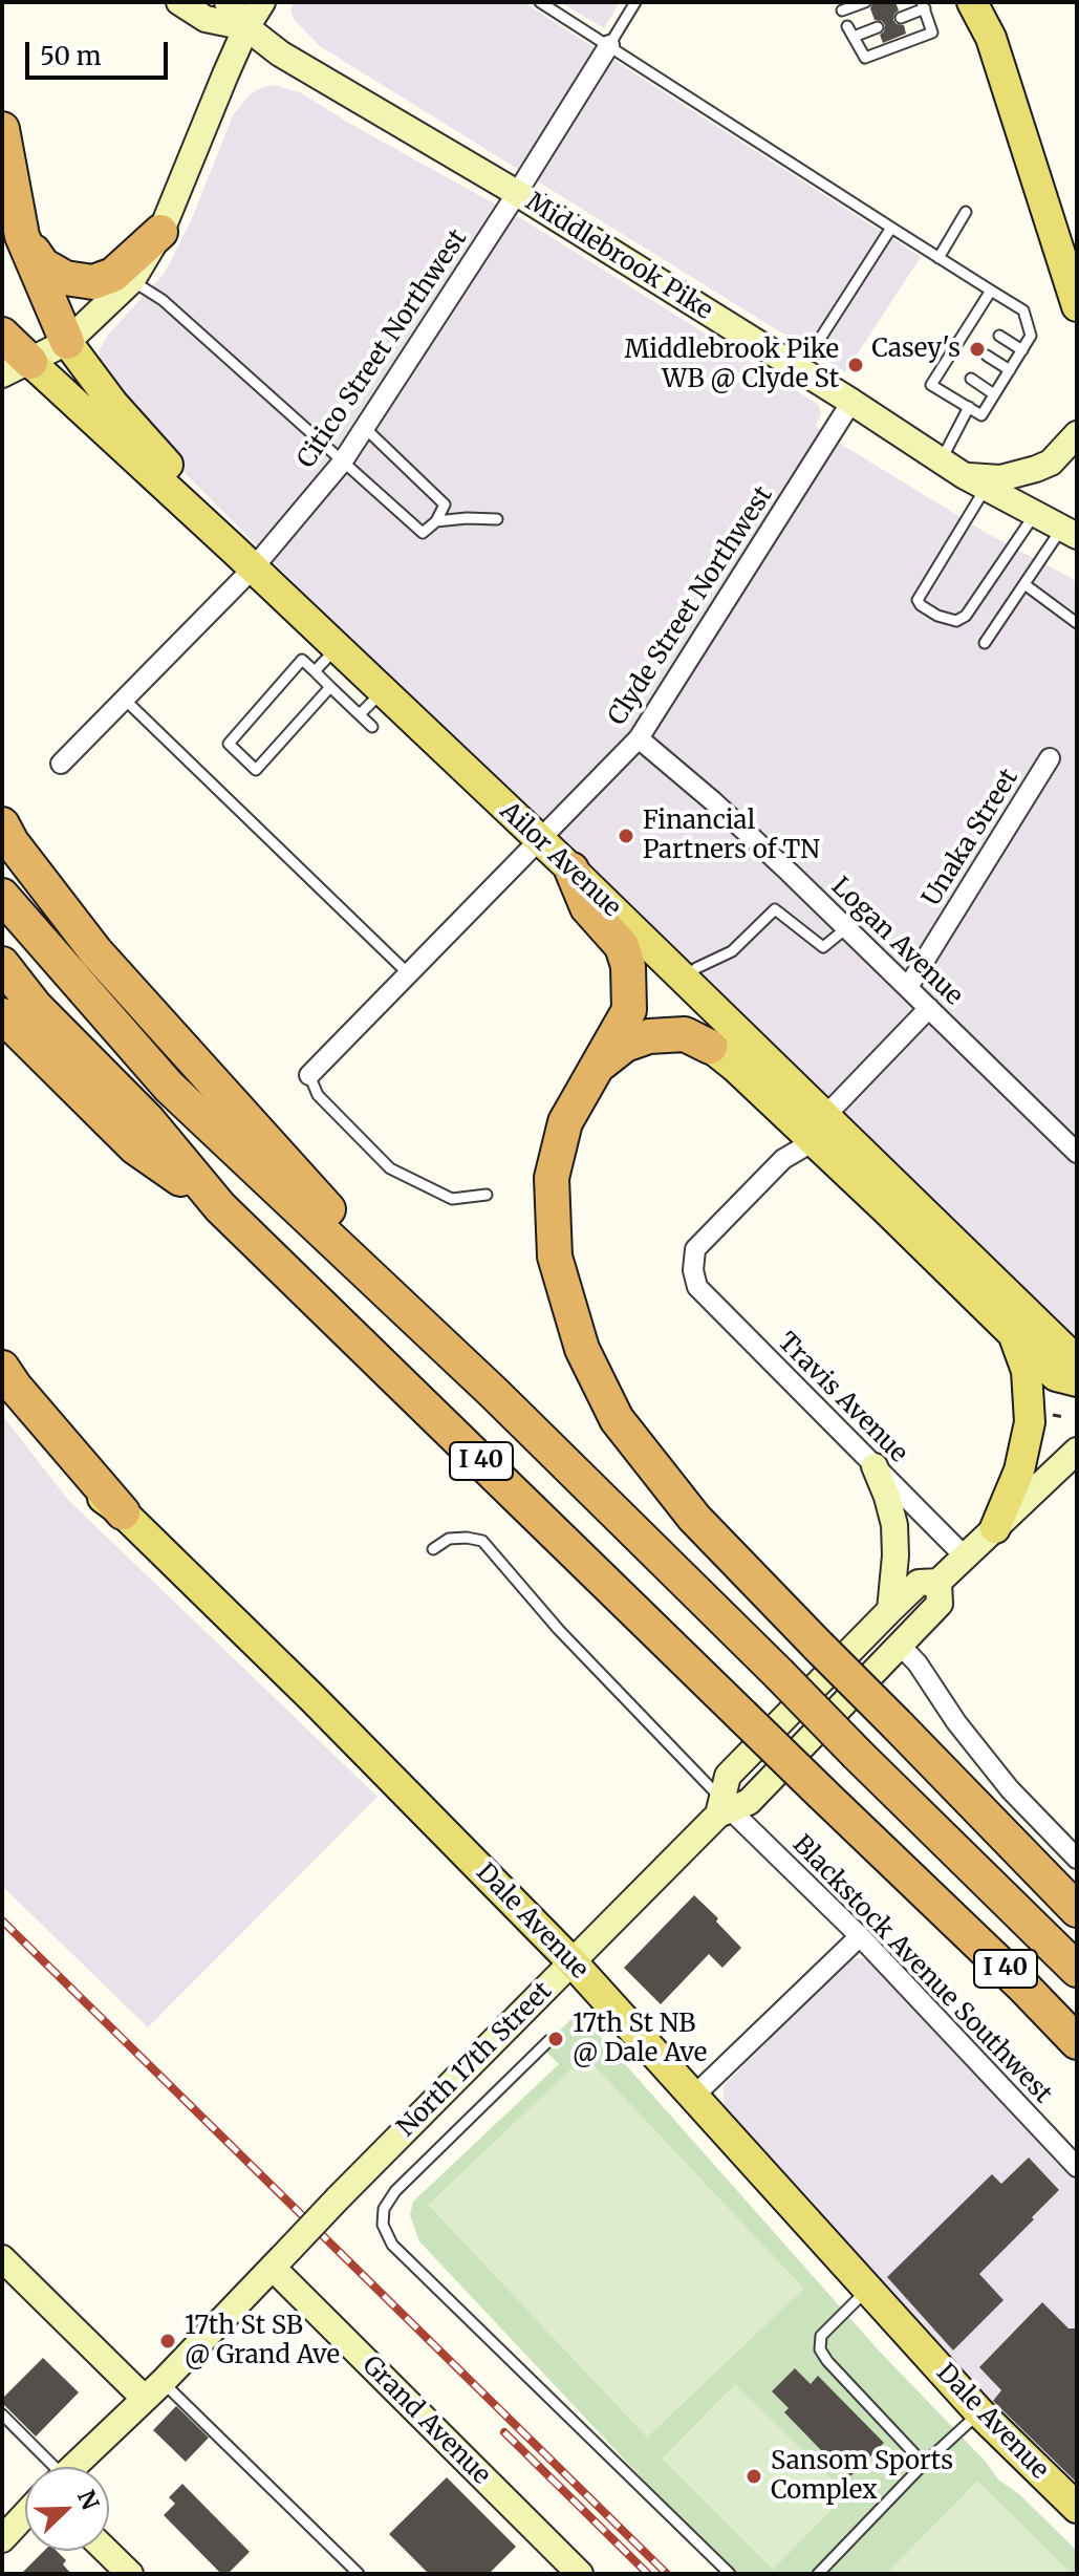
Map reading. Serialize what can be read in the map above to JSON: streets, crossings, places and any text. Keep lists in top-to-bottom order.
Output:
{
  "streets": {
    "highway": ["I 40"],
    "main road": [
      "Middlebrook Pike",
      "Ailor Avenue",
      "Dale Avenue",
      "North 17th Street",
      "Grand Avenue"
    ],
    "street": [
      "Citico Street Northwest",
      "Clyde Street Northwest",
      "Unaka Street",
      "Logan Avenue",
      "Travis Avenue",
      "Blackstock Avenue Southwest"
    ]
  },
  "crossings": [
    ["Middlebrook Pike", "Citico Street Northwest"],
    ["Middlebrook Pike", "Clyde Street Northwest"],
    ["Citico Street Northwest", "Ailor Avenue"],
    ["Clyde Street Northwest", "Ailor Avenue"],
    ["Clyde Street Northwest", "Logan Avenue"],
    ["Unaka Street", "Logan Avenue"],
    ["Ailor Avenue", "Travis Avenue"],
    ["Travis Avenue", "North 17th Street"],
    ["Dale Avenue", "North 17th Street"],
    ["Blackstock Avenue Southwest", "North 17th Street"],
    ["North 17th Street", "Grand Avenue"]
  ],
  "places": [
    "Casey's",
    "Middlebrook Pike WB @ Clyde St",
    "Financial Partners of TN",
    "17th St NB @ Dale Ave",
    "17th St SB @ Grand Ave",
    "Sansom Sports Complex"
  ],
  "scale_bar": "50 m",
  "north": "top right"
}
